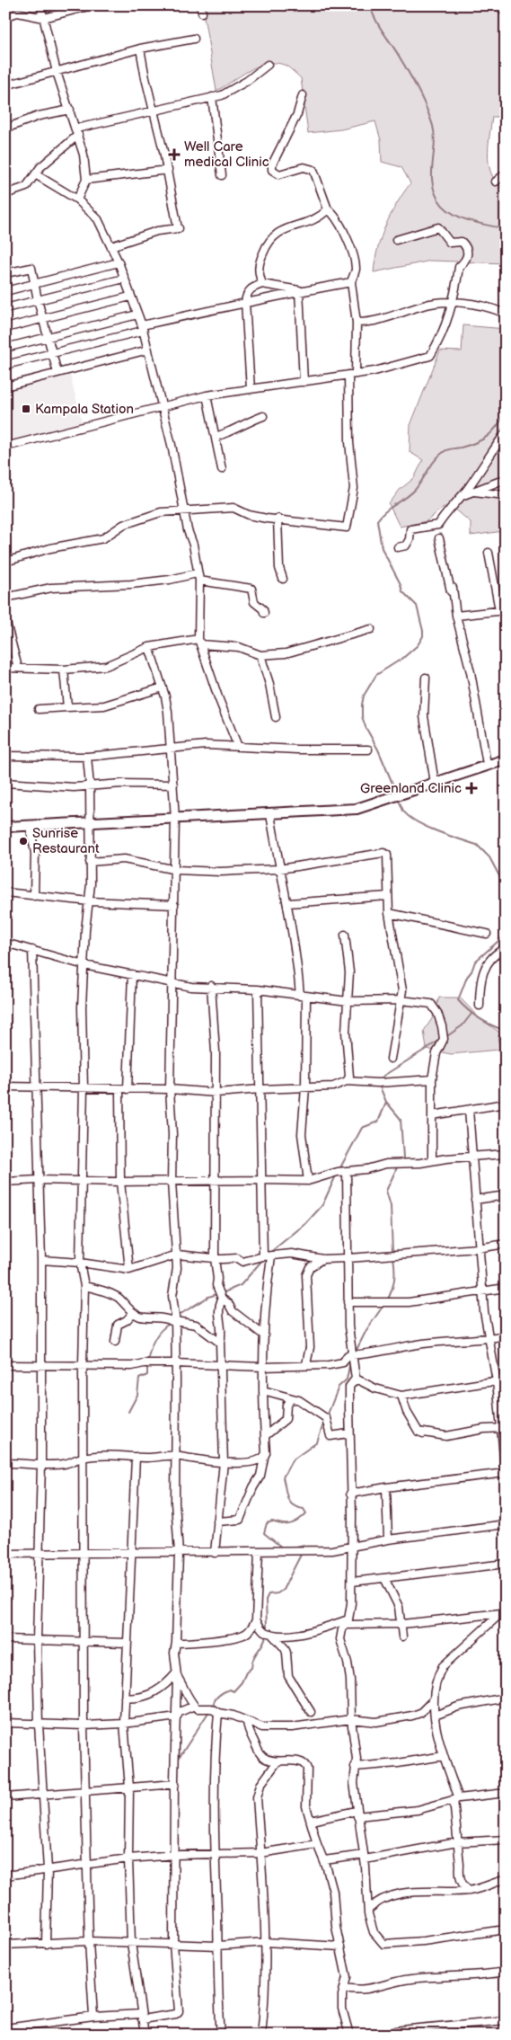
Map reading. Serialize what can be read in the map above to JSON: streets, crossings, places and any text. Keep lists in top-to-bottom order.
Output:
{
  "places": {
    "health": ["Well Care medical Clinic", "Greenland Clinic"],
    "transit": ["Kampala Station"],
    "other": ["Sunrise Restaurant"]
  }
}
